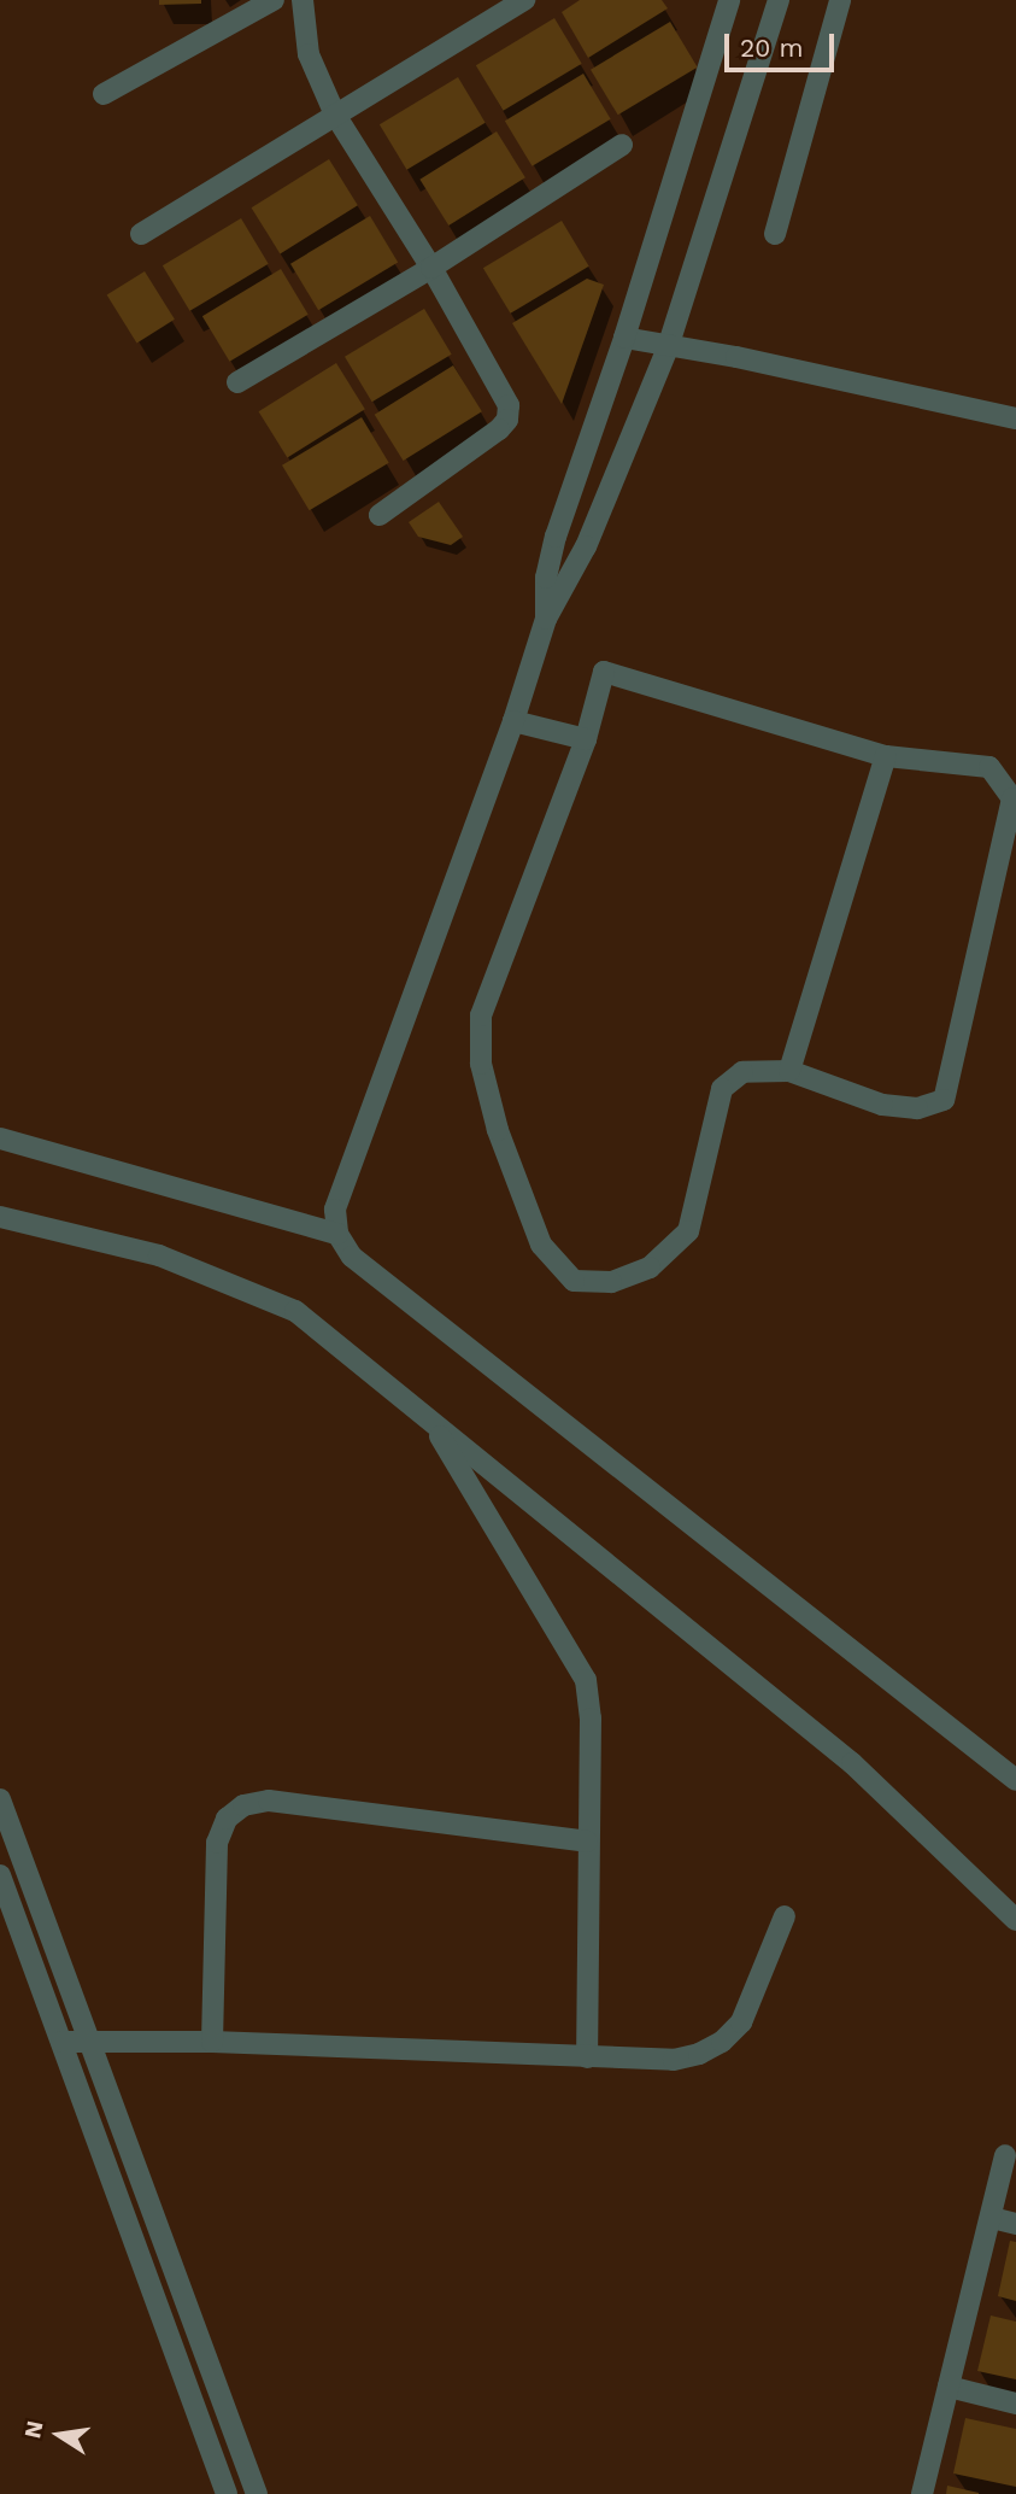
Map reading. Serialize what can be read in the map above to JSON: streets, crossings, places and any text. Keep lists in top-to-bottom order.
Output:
{
  "scale_bar": "20 m",
  "north": "left"
}
